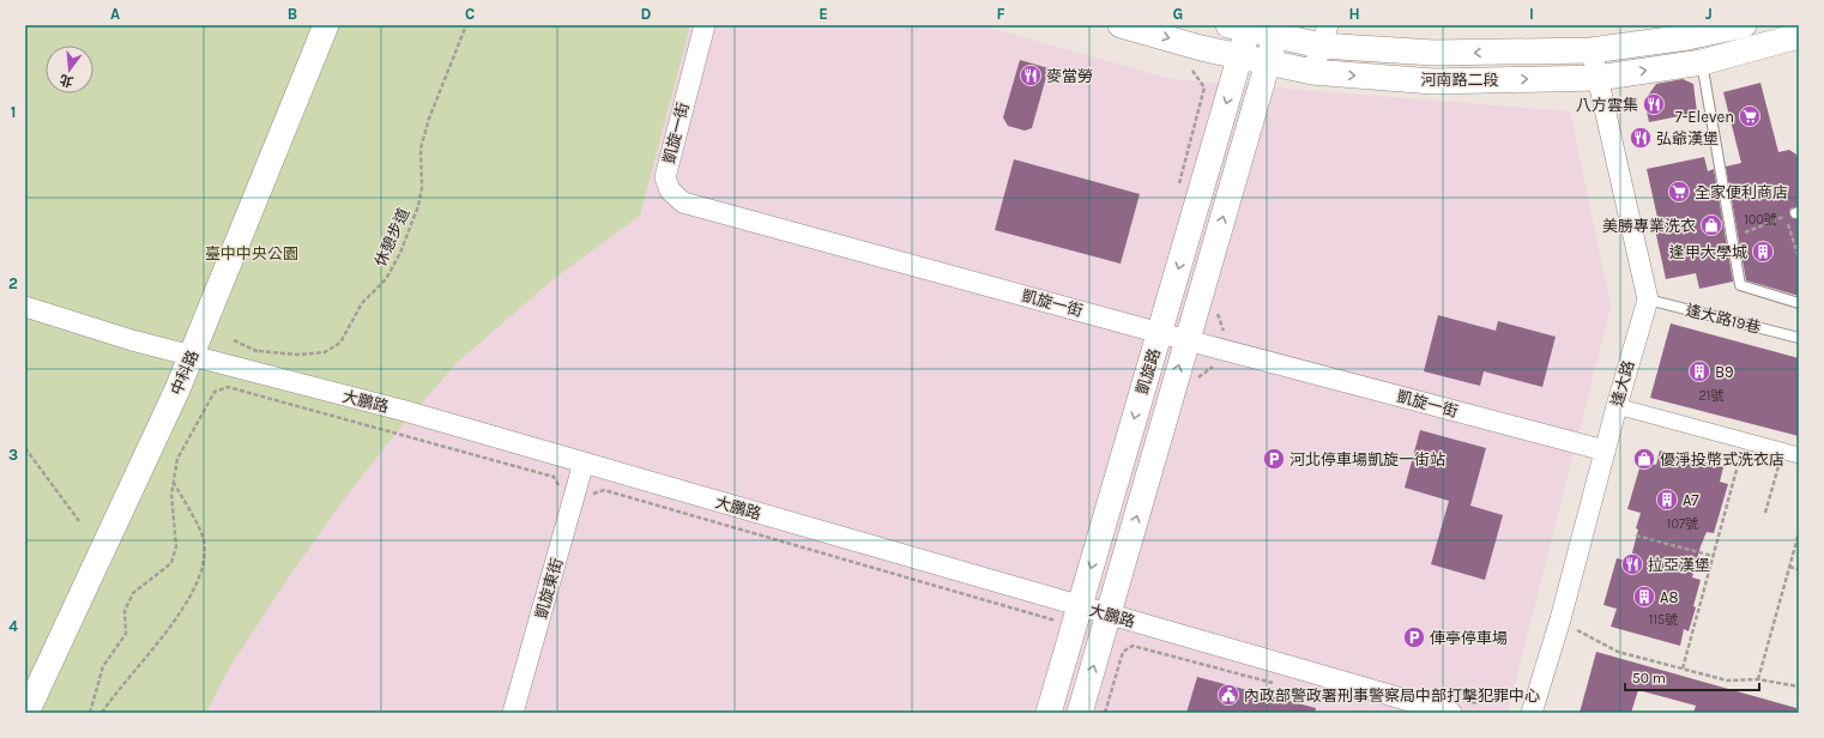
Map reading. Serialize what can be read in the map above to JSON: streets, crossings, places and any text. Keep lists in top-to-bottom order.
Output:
{
  "streets": {
    "street": [
      "河南路二段",
      "凱旋一街",
      "凱旋路",
      "中科路",
      "逢大路",
      "大鵬路",
      "凱旋東街"
    ],
    "lane": ["逢大路19巷"],
    "path": ["休憩步道"]
  },
  "crossings": [
    ["河南路二段", "凱旋路"],
    ["河南路二段", "逢大路"],
    ["凱旋一街", "凱旋路"],
    ["凱旋一街", "逢大路"],
    ["逢大路19巷", "逢大路"],
    ["凱旋路", "大鵬路"],
    ["中科路", "大鵬路"],
    ["大鵬路", "凱旋東街"]
  ],
  "parks": ["臺中中央公園"],
  "places": {
    "restaurant": [
      "麥當勞",
      "八方雲集",
      "弘爺漢堡",
      "拉亞漢堡"
    ],
    "supermarket": ["7-Eleven", "全家便利商店"],
    "shop": ["美勝專業洗衣", "優淨投幣式洗衣店"],
    "building": [
      "逢甲大學城",
      "B9",
      "A7",
      "A8"
    ],
    "parking": ["河北停車場凱旋一街站", "俥亭停車場"],
    "public building": ["內政部警政署刑事警察局中部打擊犯罪中心"]
  },
  "house_numbers": [
    "100號",
    "21號",
    "107號",
    "115號"
  ],
  "scale_bar": "50 m",
  "north": "bottom",
  "grid": {
    "columns": [
      "A",
      "B",
      "C",
      "D",
      "E",
      "F",
      "G",
      "H",
      "I",
      "J"
    ],
    "rows": [
      "1",
      "2",
      "3",
      "4"
    ]
  }
}
